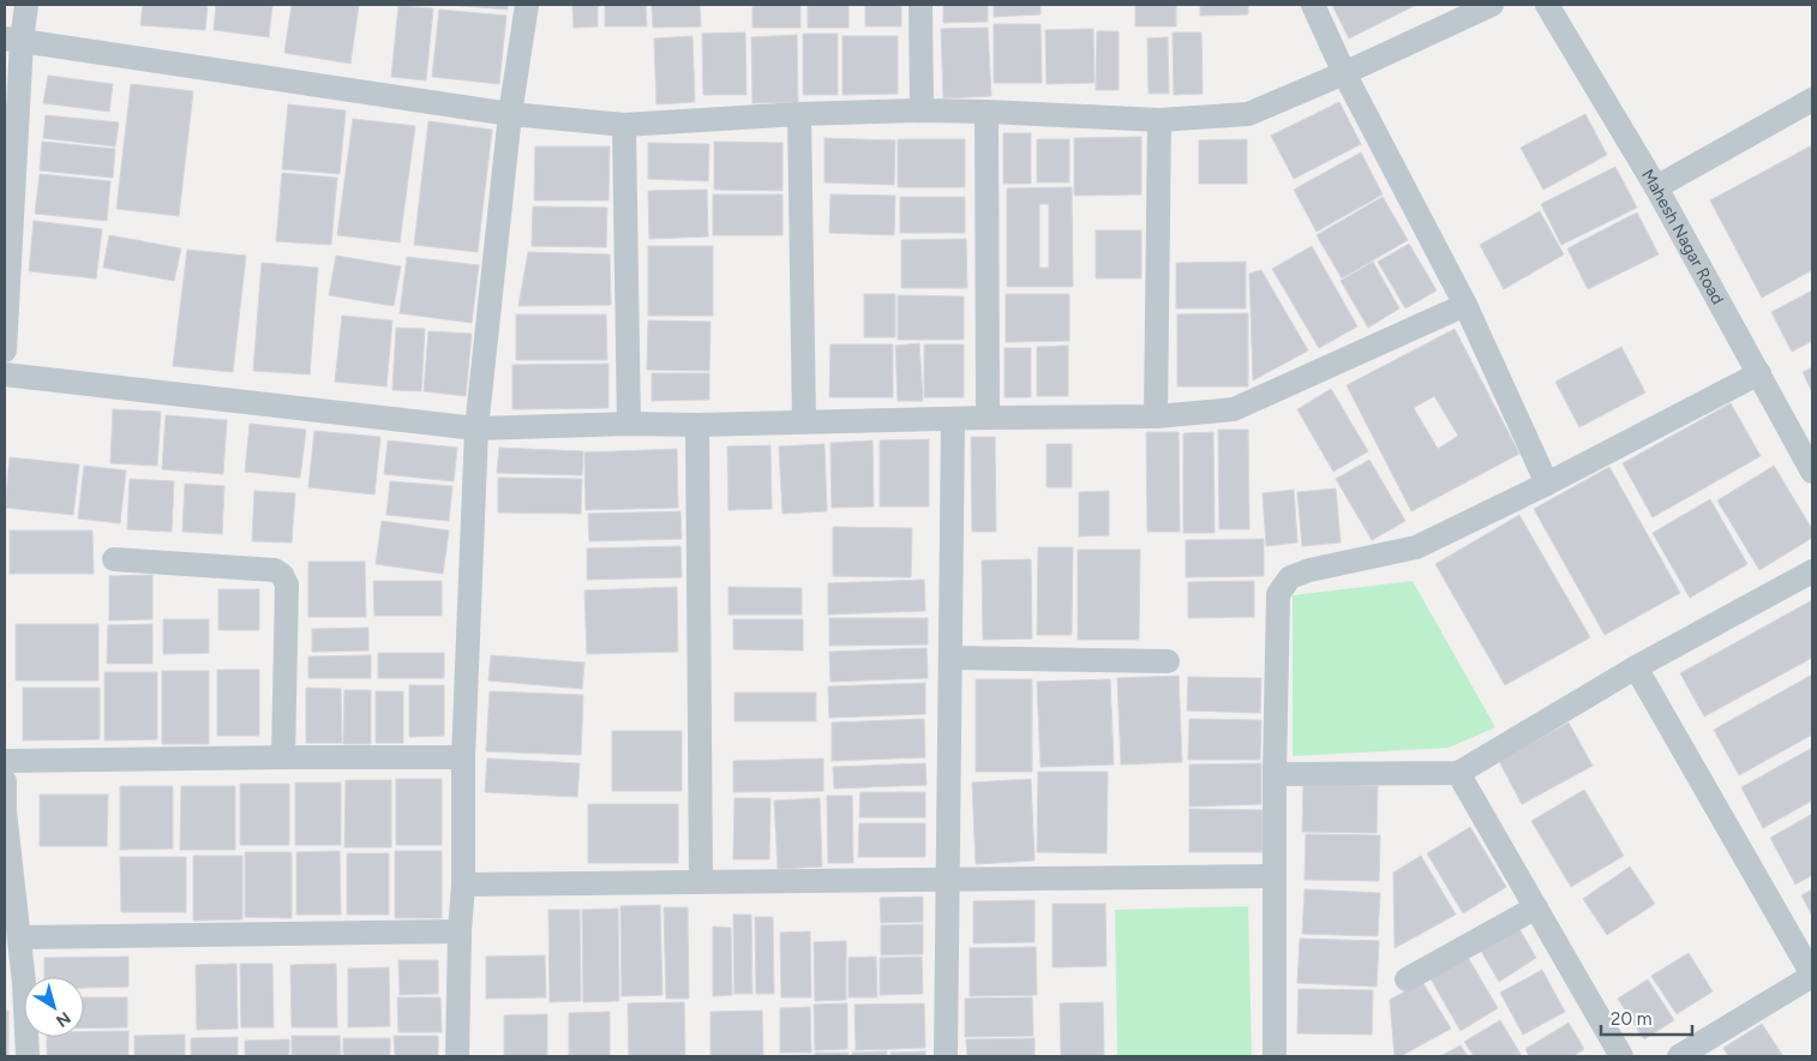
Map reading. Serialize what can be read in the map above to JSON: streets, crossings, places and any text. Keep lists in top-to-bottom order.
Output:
{
  "streets": {
    "street": ["Mahesh Nagar Road"]
  },
  "scale_bar": "20 m",
  "north": "bottom right"
}
